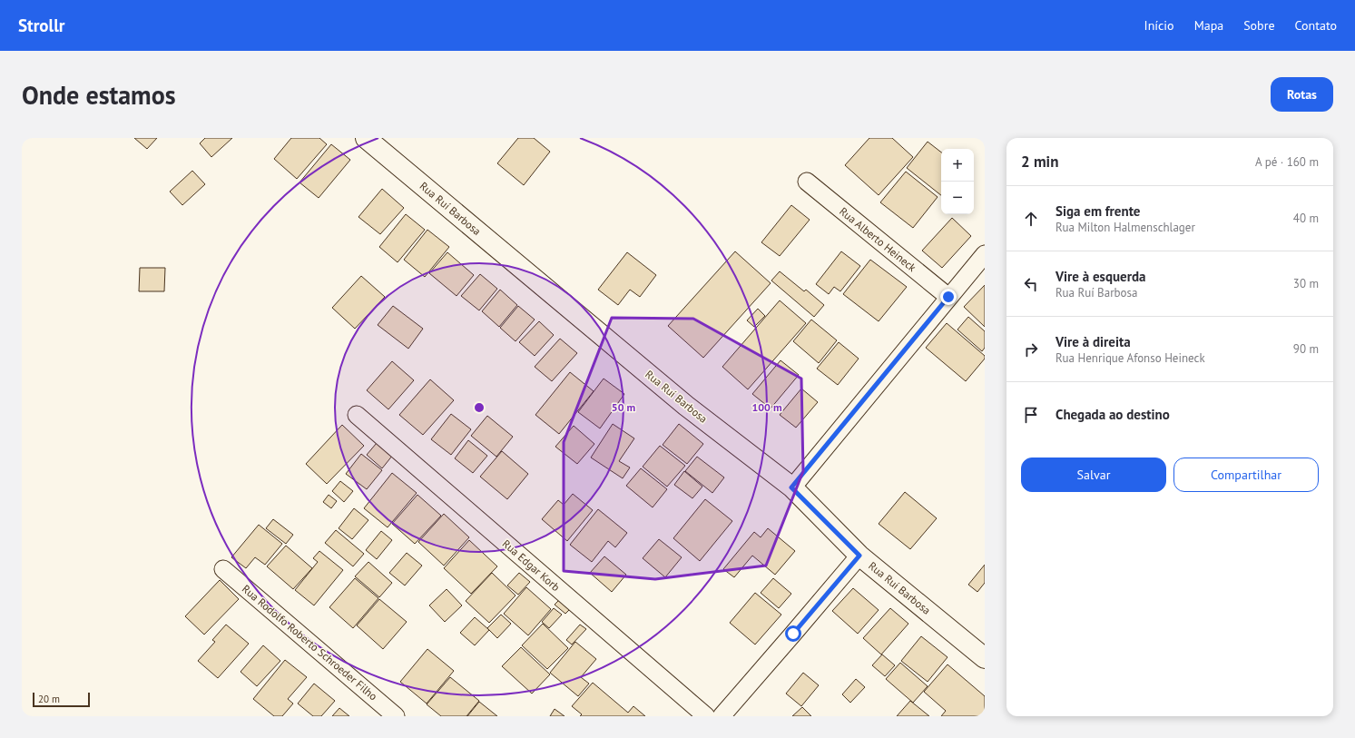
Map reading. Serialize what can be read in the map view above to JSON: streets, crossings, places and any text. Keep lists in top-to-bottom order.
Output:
{
  "streets": {
    "main road": ["Rua Ruí Barbosa"],
    "street": ["Rua Alberto Heineck", "Rua Edgar Korb", "Rua Rodolfo Roberto Schroeder Filho"]
  },
  "scale_bar": "20 m",
  "page": {
    "header": "Strollr",
    "nav": [
      "Início",
      "Mapa",
      "Sobre",
      "Contato"
    ],
    "buttons": [
      "Rotas",
      ["Salvar", "Compartilhar"]
    ],
    "title": "Onde estamos",
    "heading": ["2 min", "A pé · 160 m"],
    "map_buttons": ["+", "−"],
    "list": [
      ["Siga em frente", "Rua Milton Halmenschlager", "40 m"],
      ["Vire à esquerda", "Rua Ruí Barbosa", "30 m"],
      ["Vire à direita", "Rua Henrique Afonso Heineck", "90 m"],
      "Chegada ao destino"
    ],
    "scale": "20 m"
  },
  "rings": ["50 m", "100 m"]
}
